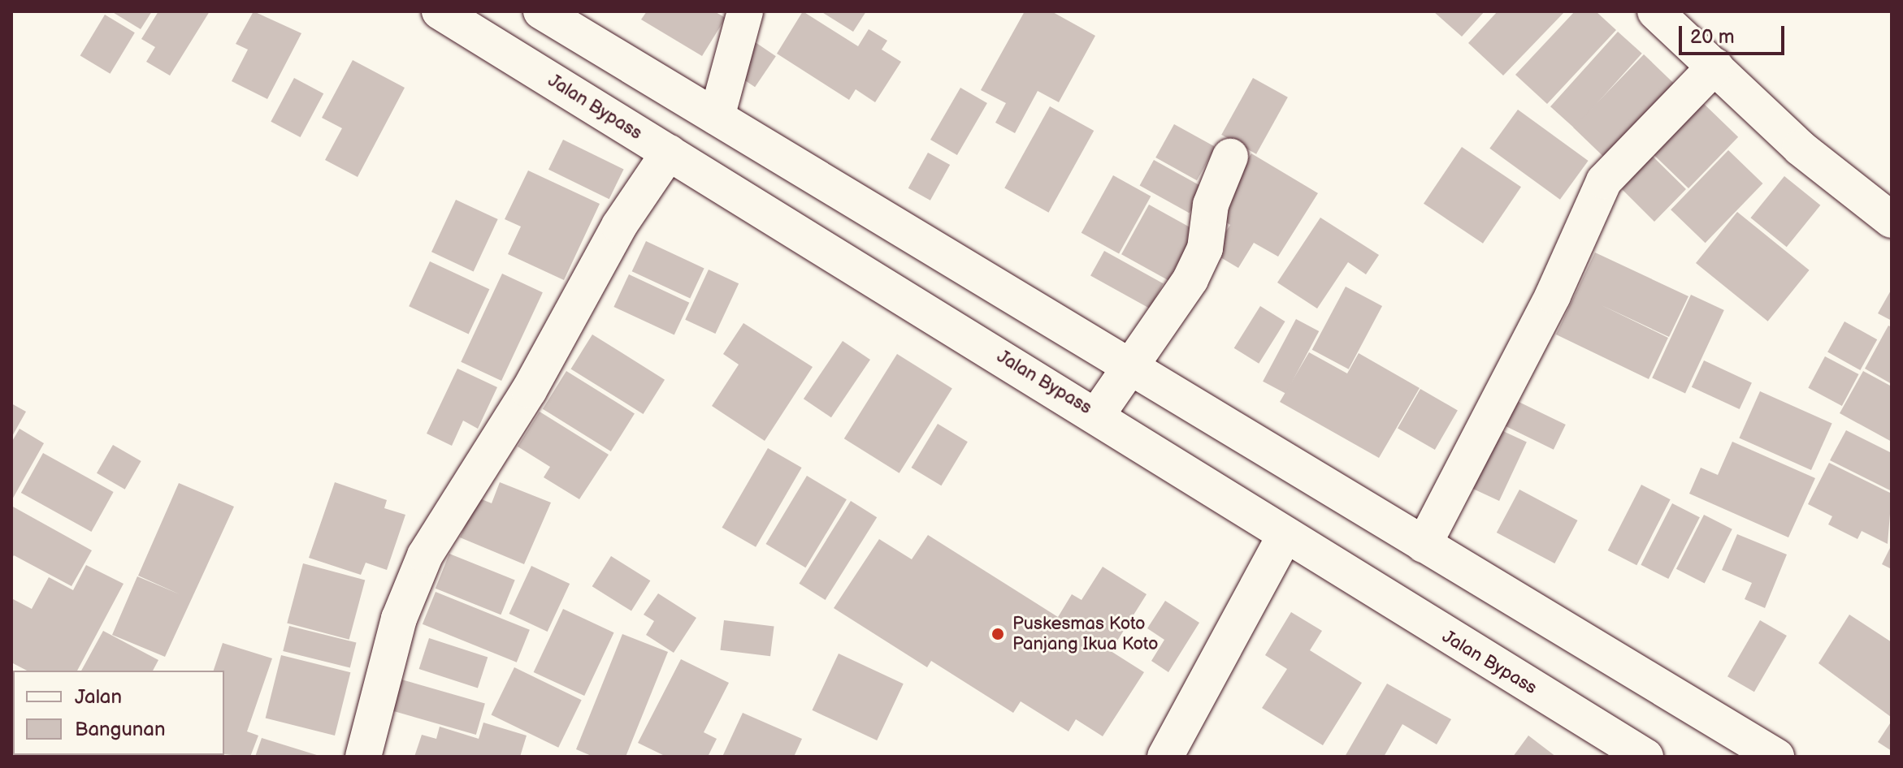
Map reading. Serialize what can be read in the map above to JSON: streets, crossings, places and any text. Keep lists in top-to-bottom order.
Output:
{
  "streets": {
    "main road": ["Jalan Bypass"]
  },
  "places": ["Puskesmas Koto Panjang Ikua Koto"],
  "legend": ["Jalan", "Bangunan"],
  "scale_bar": "20 m"
}
